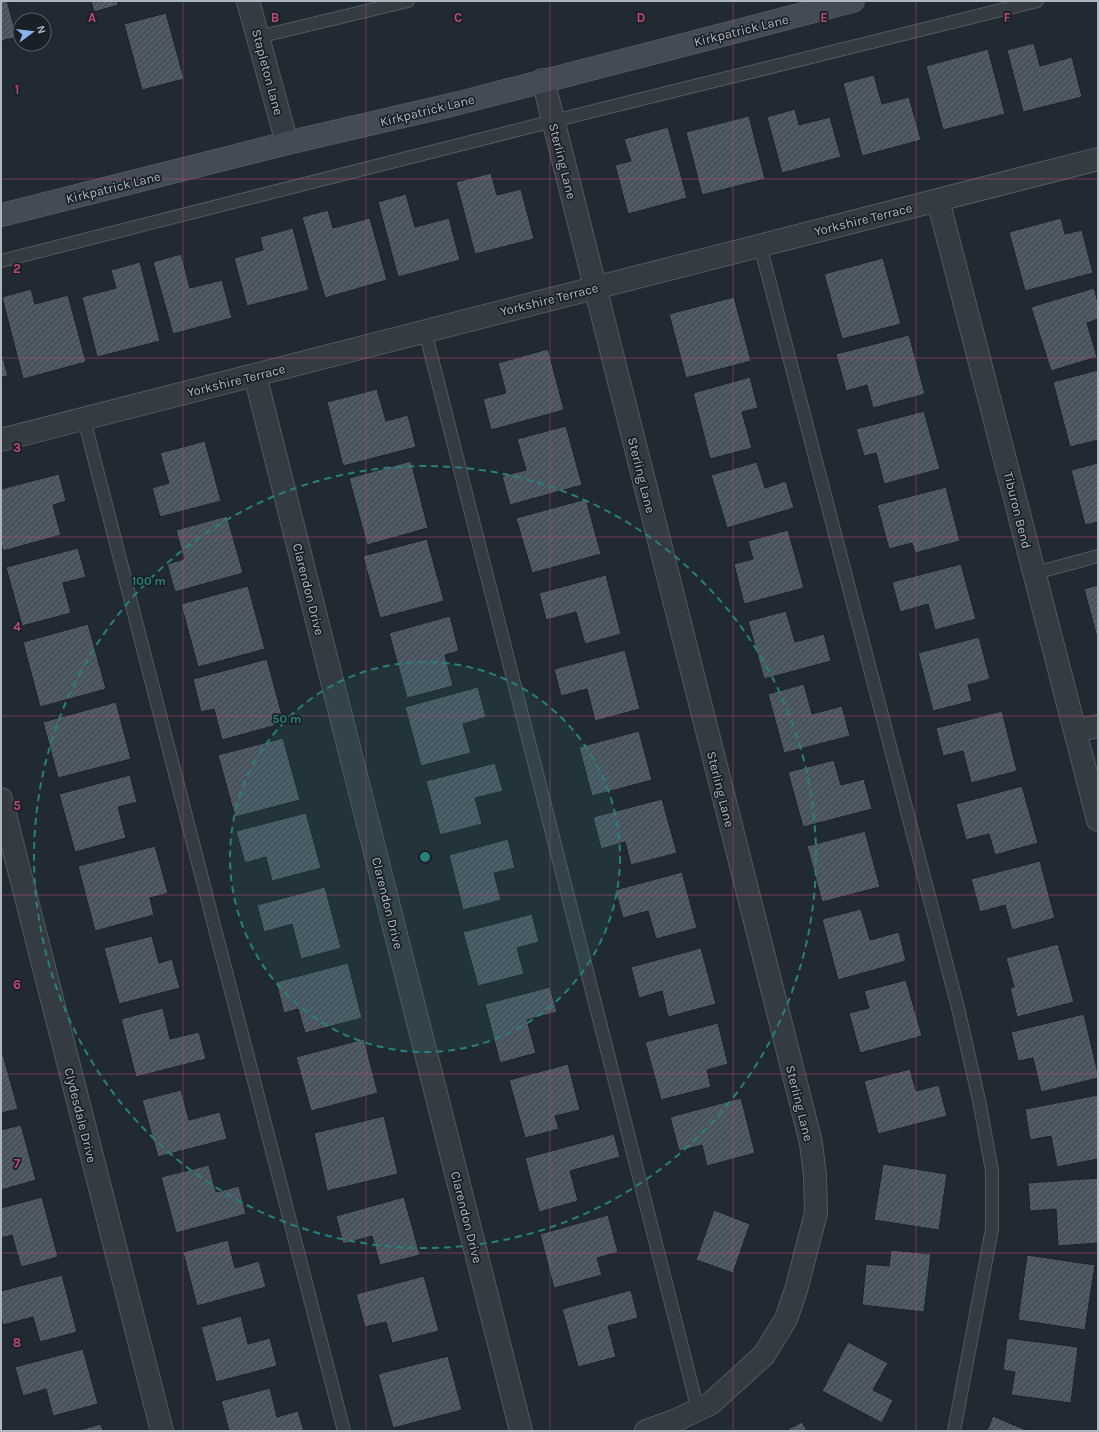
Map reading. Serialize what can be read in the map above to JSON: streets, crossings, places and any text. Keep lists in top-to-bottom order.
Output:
{
  "streets": {
    "street": [
      "Kirkpatrick Lane",
      "Stapleton Lane",
      "Sterling Lane",
      "Yorkshire Terrace",
      "Tiburon Bend",
      "Clarendon Drive",
      "Clydesdale Drive"
    ]
  },
  "crossings": [
    ["Kirkpatrick Lane", "Stapleton Lane"],
    ["Kirkpatrick Lane", "Sterling Lane"],
    ["Sterling Lane", "Yorkshire Terrace"],
    ["Yorkshire Terrace", "Tiburon Bend"],
    ["Yorkshire Terrace", "Clarendon Drive"]
  ],
  "north": "right",
  "grid": {
    "columns": [
      "A",
      "B",
      "C",
      "D",
      "E",
      "F"
    ],
    "rows": [
      "1",
      "2",
      "3",
      "4",
      "5",
      "6",
      "7",
      "8"
    ]
  },
  "rings": ["100 m", "50 m"]
}
